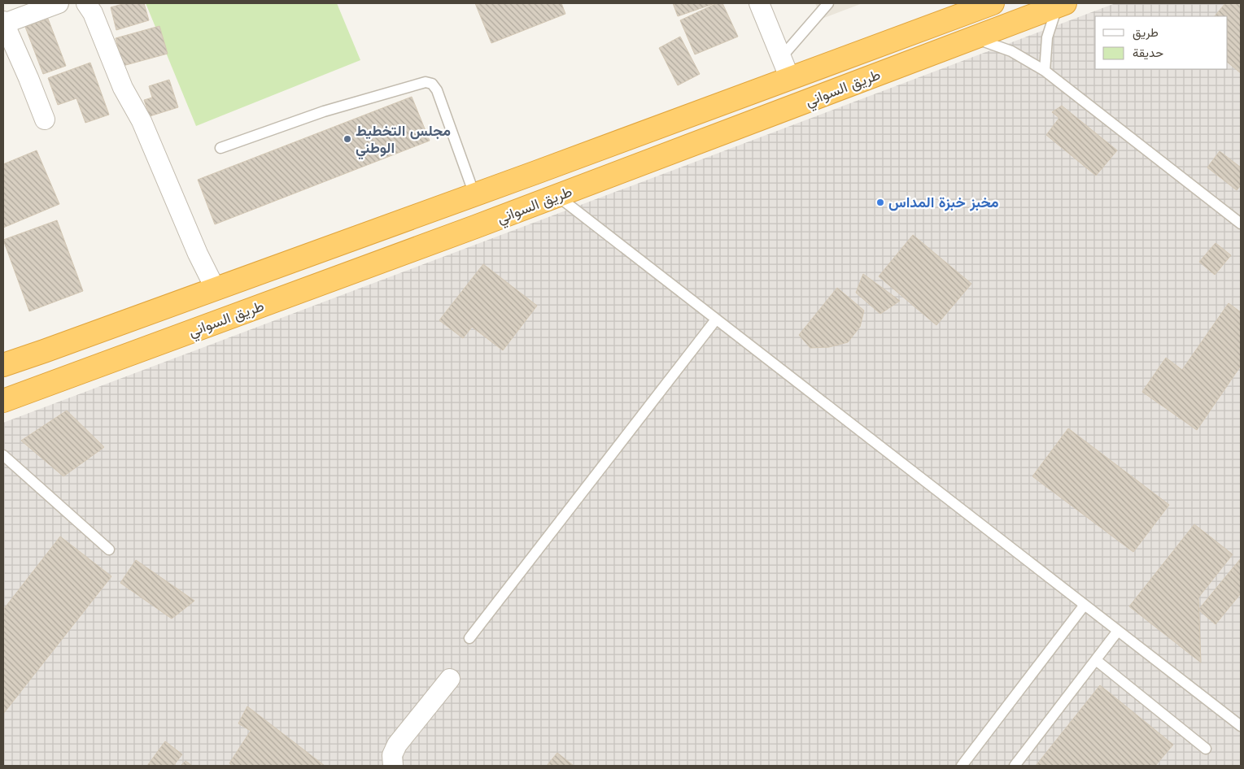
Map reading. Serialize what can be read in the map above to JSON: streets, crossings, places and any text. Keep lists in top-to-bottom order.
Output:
{
  "streets": {
    "highway": ["طريق السواني"]
  },
  "places": ["مجلس التخطيط الوطني", "مخبز خبزة المداس"],
  "legend": ["طريق", "حديقة"]
}
